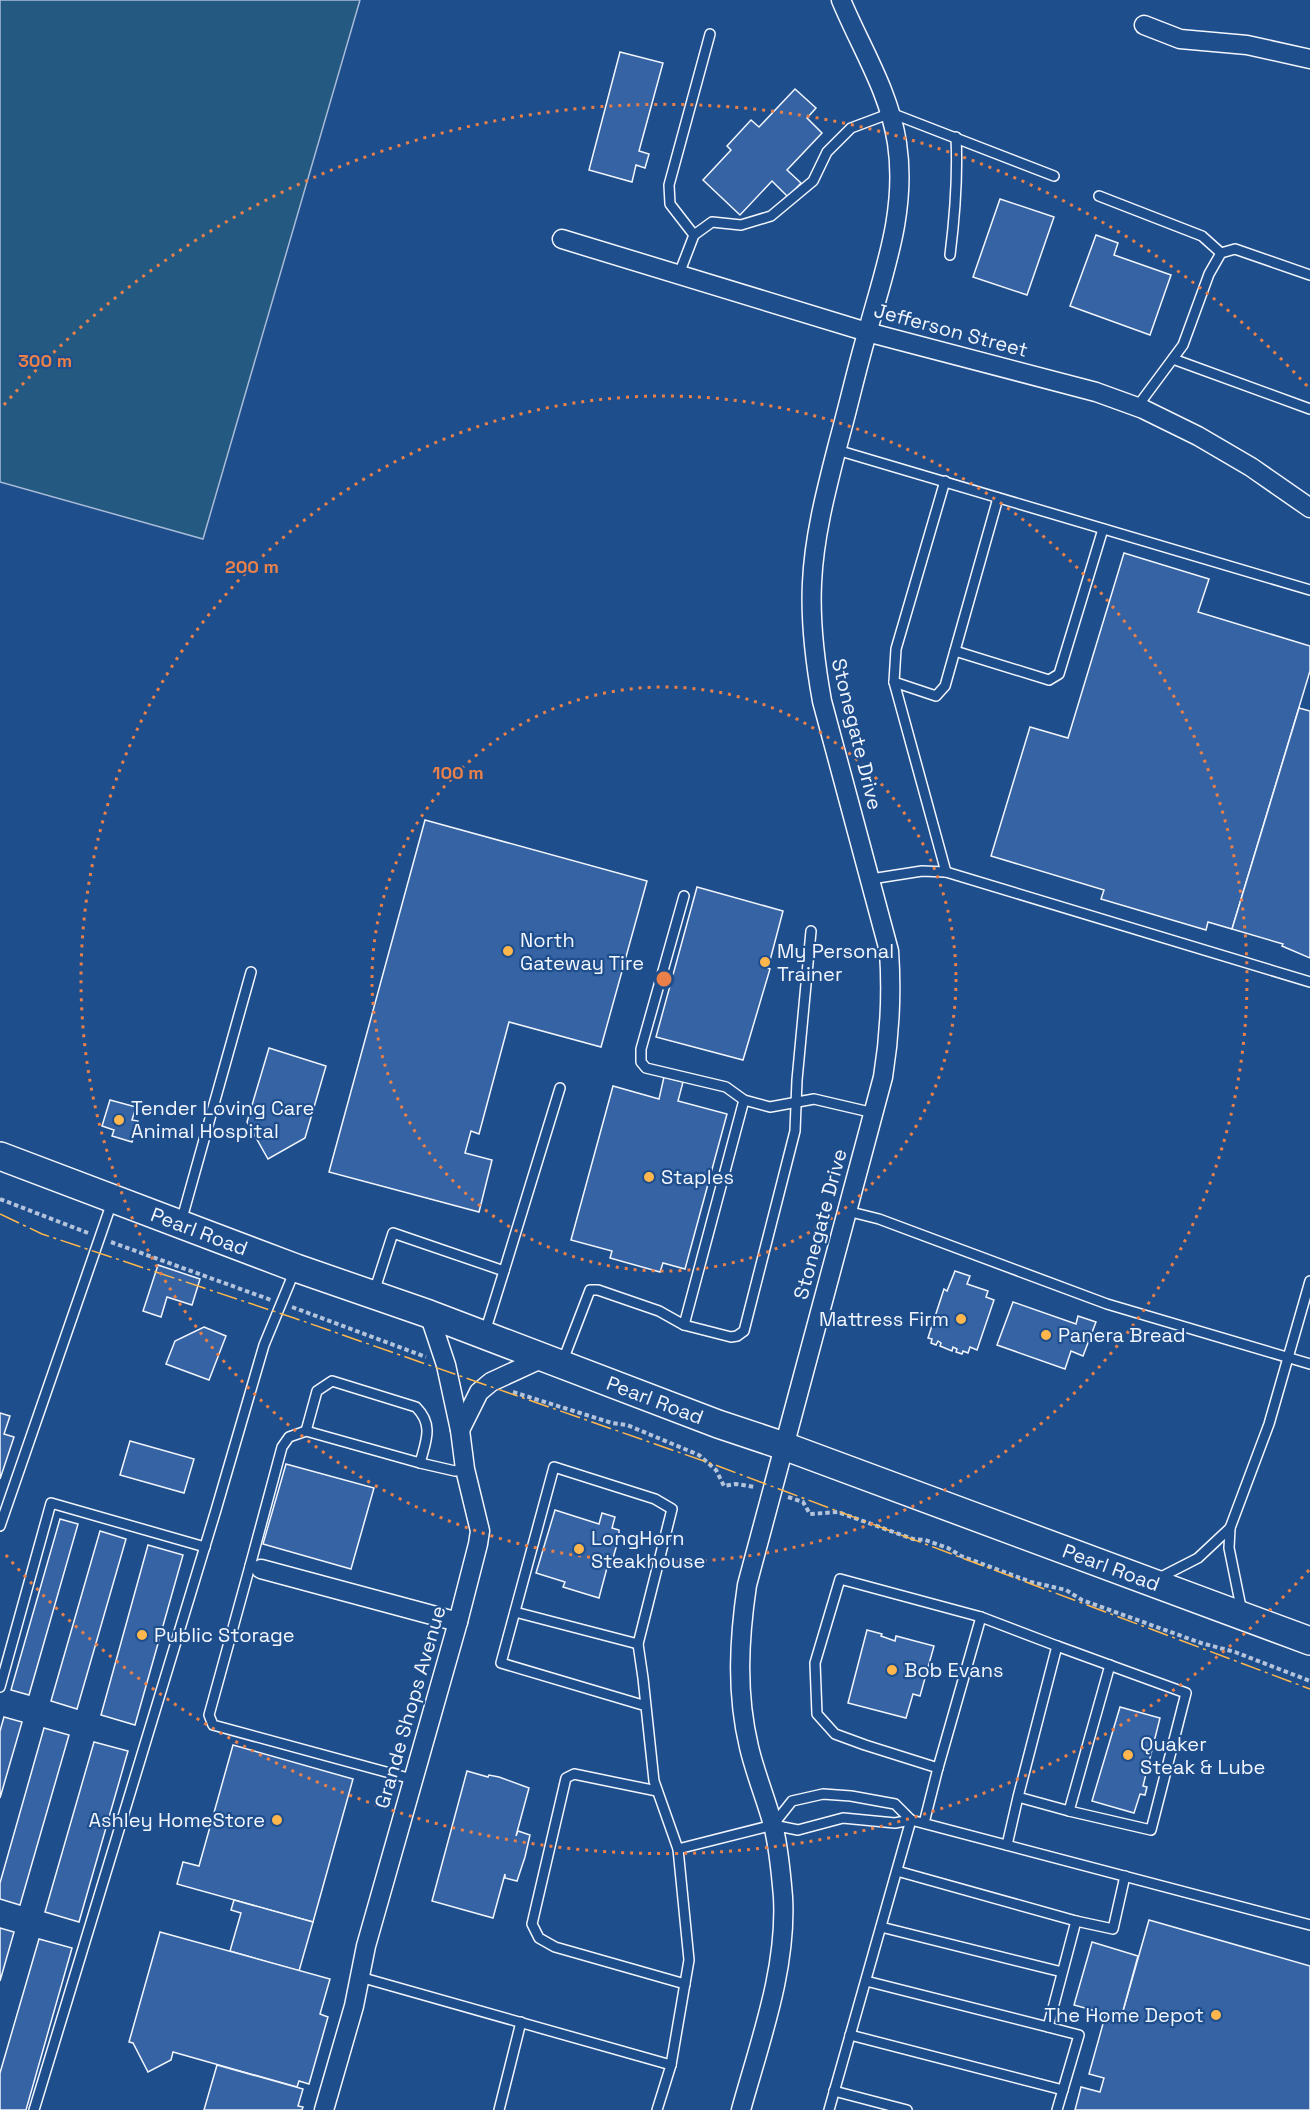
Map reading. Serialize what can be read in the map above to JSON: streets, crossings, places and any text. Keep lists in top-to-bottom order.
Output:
{
  "streets": {
    "main road": ["Pearl Road"],
    "street": ["Jefferson Street", "Stonegate Drive", "Grande Shops Avenue"]
  },
  "crossings": [
    ["Jefferson Street", "Stonegate Drive"],
    ["Stonegate Drive", "Pearl Road"],
    ["Pearl Road", "Grande Shops Avenue"]
  ],
  "places": [
    "North Gateway Tire",
    "My Personal Trainer",
    "Tender Loving Care Animal Hospital",
    "Staples",
    "Mattress Firm",
    "Panera Bread",
    "LongHorn Steakhouse",
    "Public Storage",
    "Bob Evans",
    "Quaker Steak & Lube",
    "Ashley HomeStore",
    "The Home Depot"
  ],
  "rings": ["300 m", "200 m", "100 m"]
}
